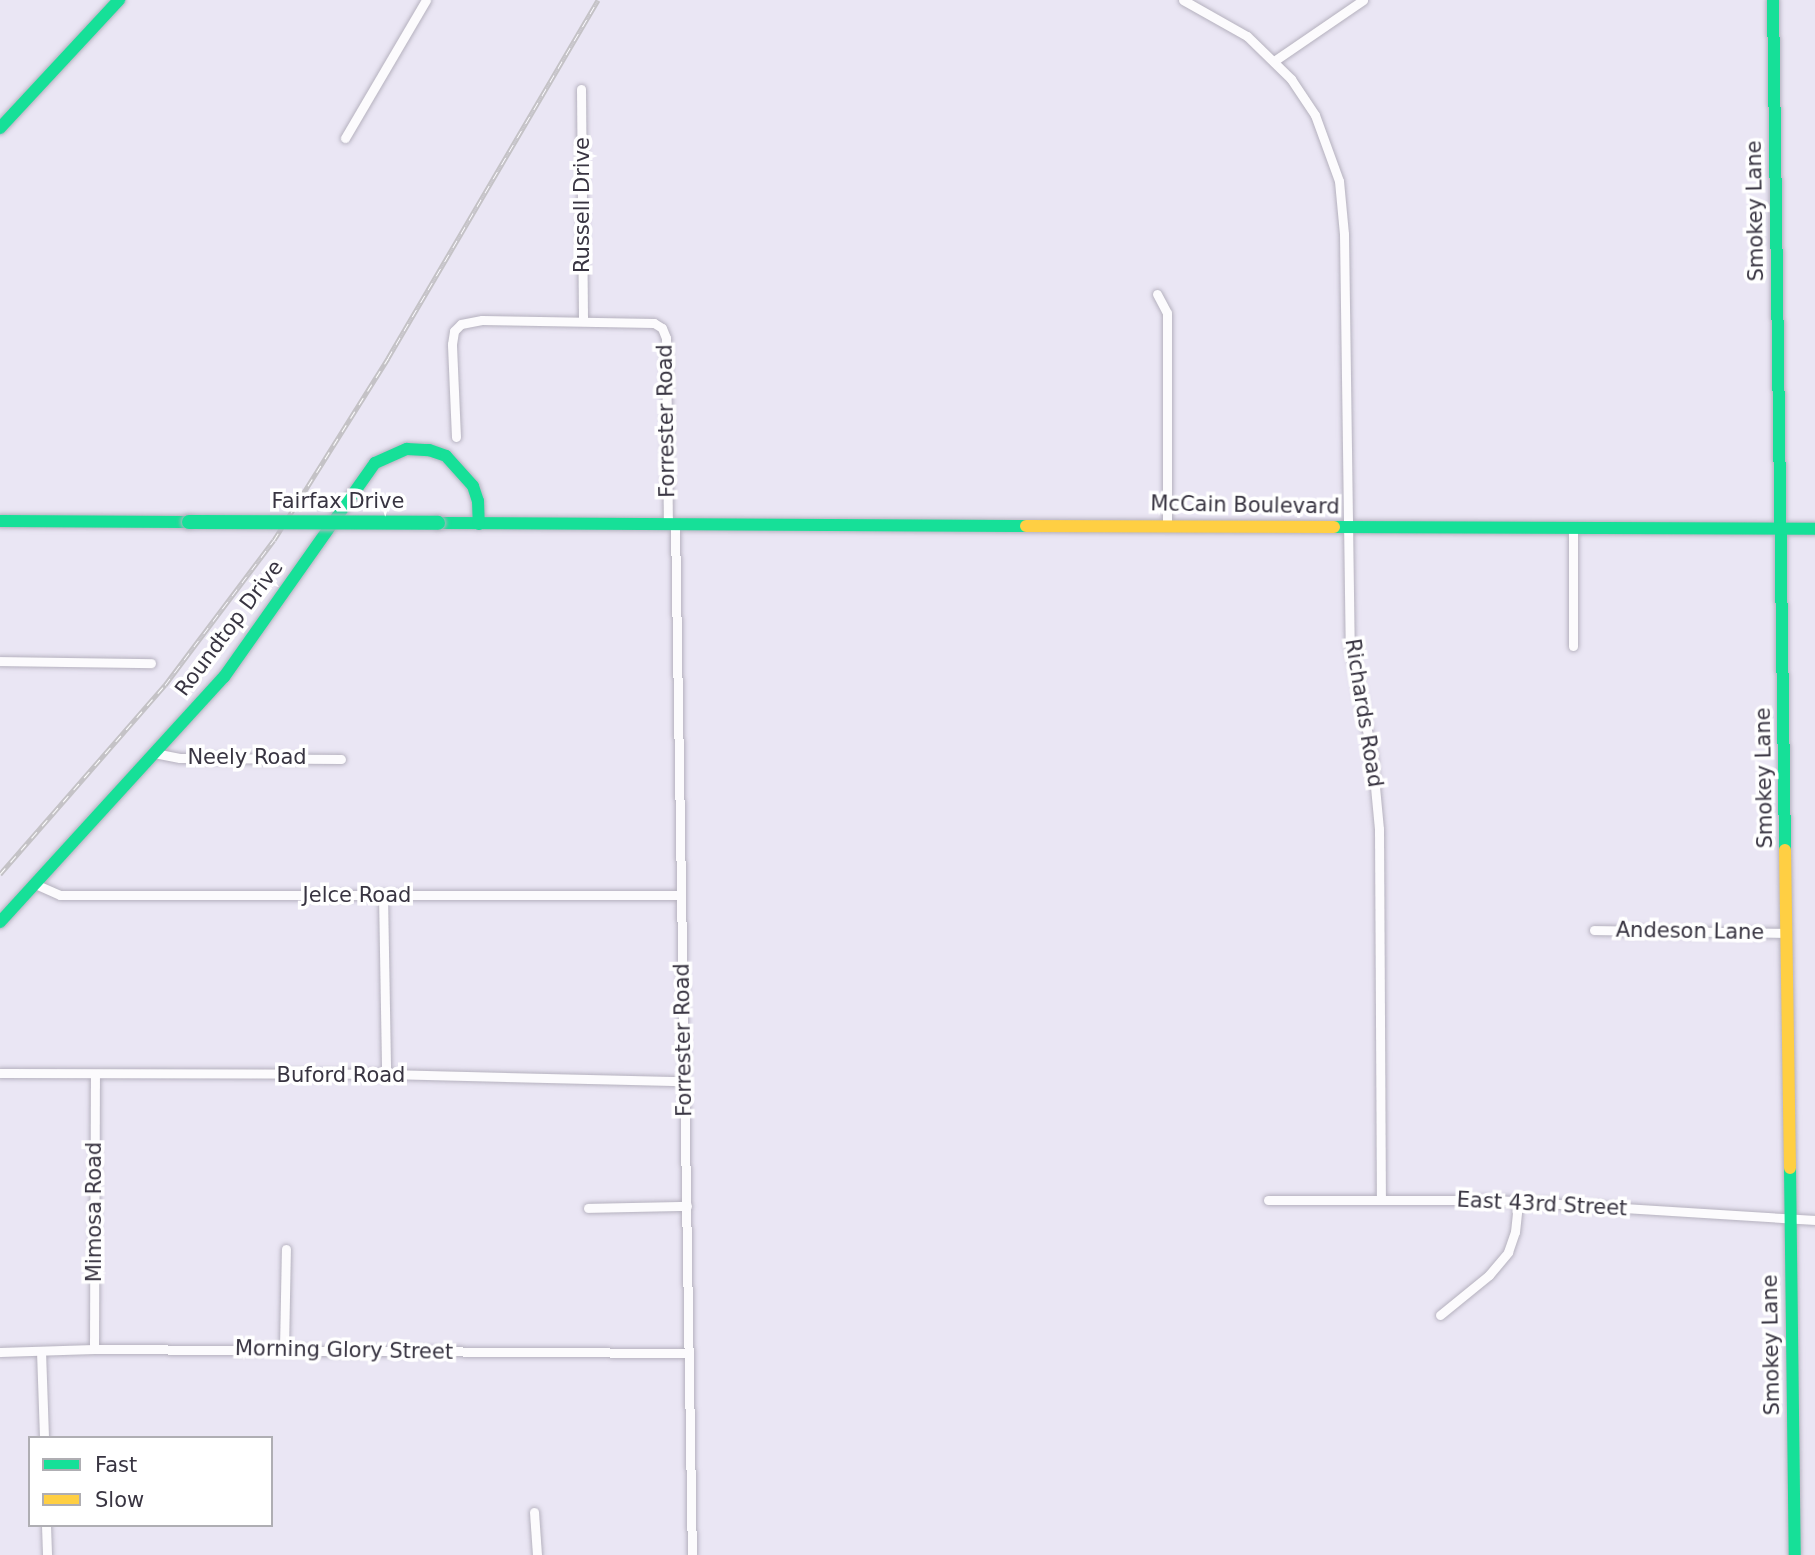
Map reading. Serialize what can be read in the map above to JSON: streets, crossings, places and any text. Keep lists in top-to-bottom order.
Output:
{
  "streets": {
    "street": [
      "Russell Drive",
      "Smokey Lane",
      "Forrester Road",
      "Fairfax Drive",
      "McCain Boulevard",
      "Roundtop Drive",
      "Richards Road",
      "Neely Road",
      "Jelce Road",
      "Andeson Lane",
      "Buford Road",
      "East 43rd Street",
      "Mimosa Road",
      "Morning Glory Street"
    ]
  },
  "crossings": [
    ["Russell Drive", "Forrester Road"],
    ["Smokey Lane", "McCain Boulevard"],
    ["Smokey Lane", "Andeson Lane"],
    ["Smokey Lane", "East 43rd Street"],
    ["Forrester Road", "Fairfax Drive"],
    ["Forrester Road", "McCain Boulevard"],
    ["Forrester Road", "Jelce Road"],
    ["Forrester Road", "Buford Road"],
    ["Forrester Road", "Morning Glory Street"],
    ["Fairfax Drive", "McCain Boulevard"],
    ["Fairfax Drive", "Roundtop Drive"],
    ["McCain Boulevard", "Richards Road"],
    ["Roundtop Drive", "Neely Road"],
    ["Roundtop Drive", "Jelce Road"],
    ["Richards Road", "East 43rd Street"],
    ["Buford Road", "Mimosa Road"],
    ["Mimosa Road", "Morning Glory Street"]
  ],
  "legend": ["Fast", "Slow"]
}
